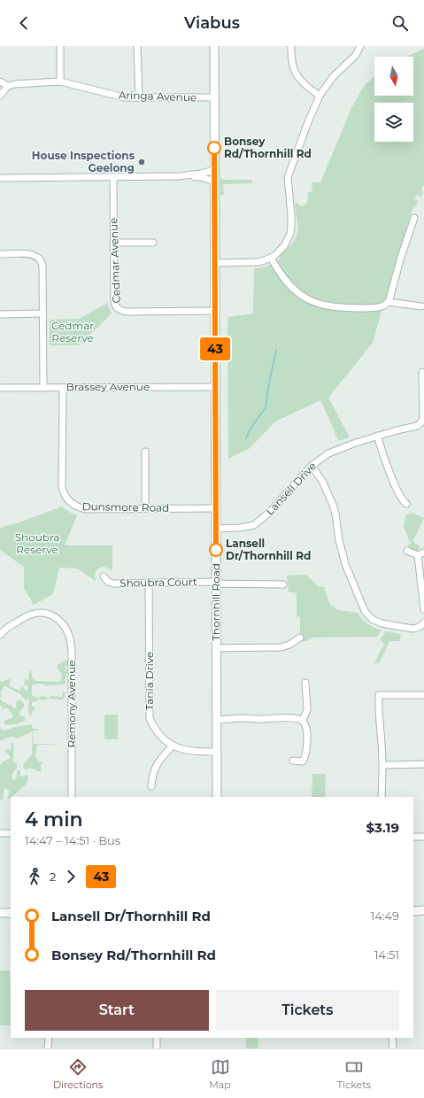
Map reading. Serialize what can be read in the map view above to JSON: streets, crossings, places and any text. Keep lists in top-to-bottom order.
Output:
{
  "streets": {
    "street": [
      "Aringa Avenue",
      "Cedmar Avenue",
      "Brassey Avenue",
      "Lansell Drive",
      "Dunsmore Road",
      "Shoubra Court",
      "Thornhill Road",
      "Tania Drive",
      "Remony Avenue"
    ]
  },
  "crossings": [
    ["Aringa Avenue", "Thornhill Road"],
    ["Cedmar Avenue", "Thornhill Road"],
    ["Brassey Avenue", "Dunsmore Road"],
    ["Brassey Avenue", "Thornhill Road"],
    ["Lansell Drive", "Thornhill Road"],
    ["Dunsmore Road", "Thornhill Road"],
    ["Shoubra Court", "Thornhill Road"],
    ["Shoubra Court", "Tania Drive"],
    ["Thornhill Road", "Tania Drive"]
  ],
  "parks": ["Cedmar Reserve", "Shoubra Reserve"],
  "places": ["Bonsey Rd/Thornhill Rd", "House Inspections Geelong", "Lansell Dr/Thornhill Rd"],
  "lines": ["bus line 43"],
  "north": "bottom",
  "page": {
    "header": "Viabus",
    "on_map": "43",
    "heading": ["4 min", "14:47 – 14:51 · Bus", "$3.19"],
    "legs": ["2", "43"],
    "list": [
      {
        "name": "Lansell Dr/Thornhill Rd",
        "value": "14:49"
      },
      {
        "name": "Bonsey Rd/Thornhill Rd",
        "value": "14:51"
      }
    ],
    "buttons": ["Start", "Tickets"],
    "tabs": ["Directions", "Map", "Tickets"]
  }
}
